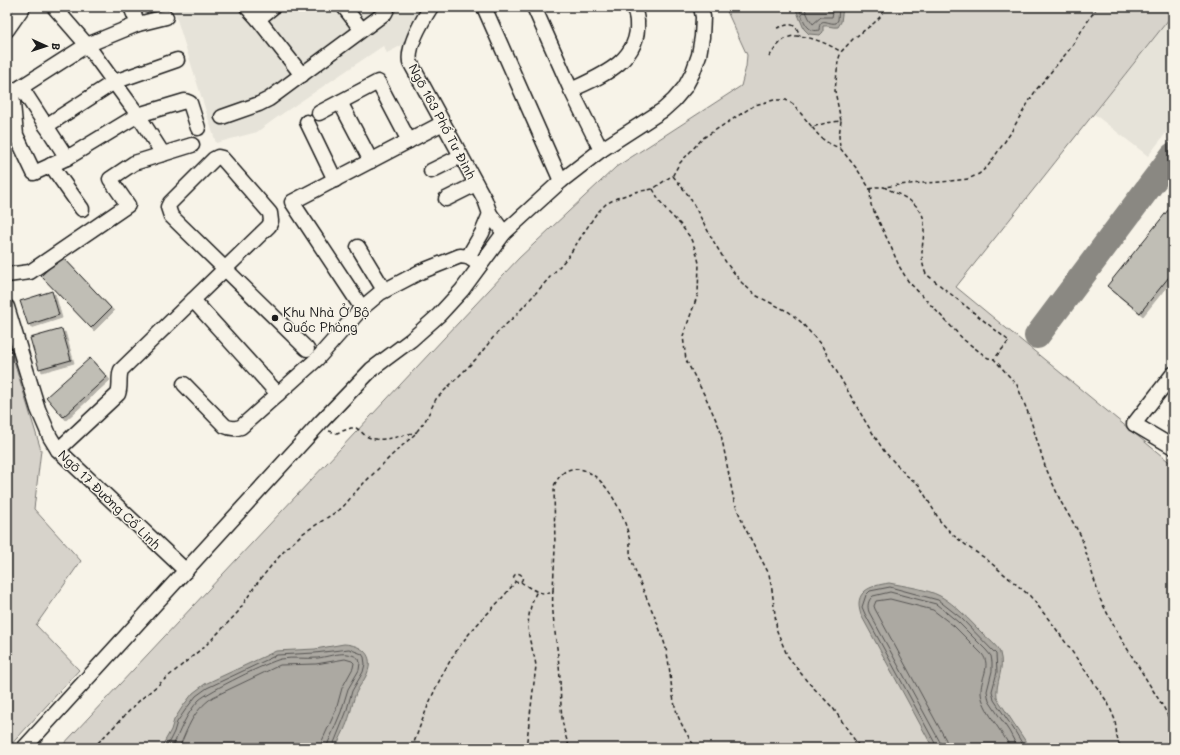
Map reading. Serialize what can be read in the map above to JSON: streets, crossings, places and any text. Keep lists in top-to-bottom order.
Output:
{
  "streets": {
    "street": ["Ngõ 163 Phố Tư Đình", "Ngõ 17 Đường Cổ Linh"]
  },
  "places": ["Khu Nhà Ở Bộ Quốc Phòng"],
  "north": "right"
}
